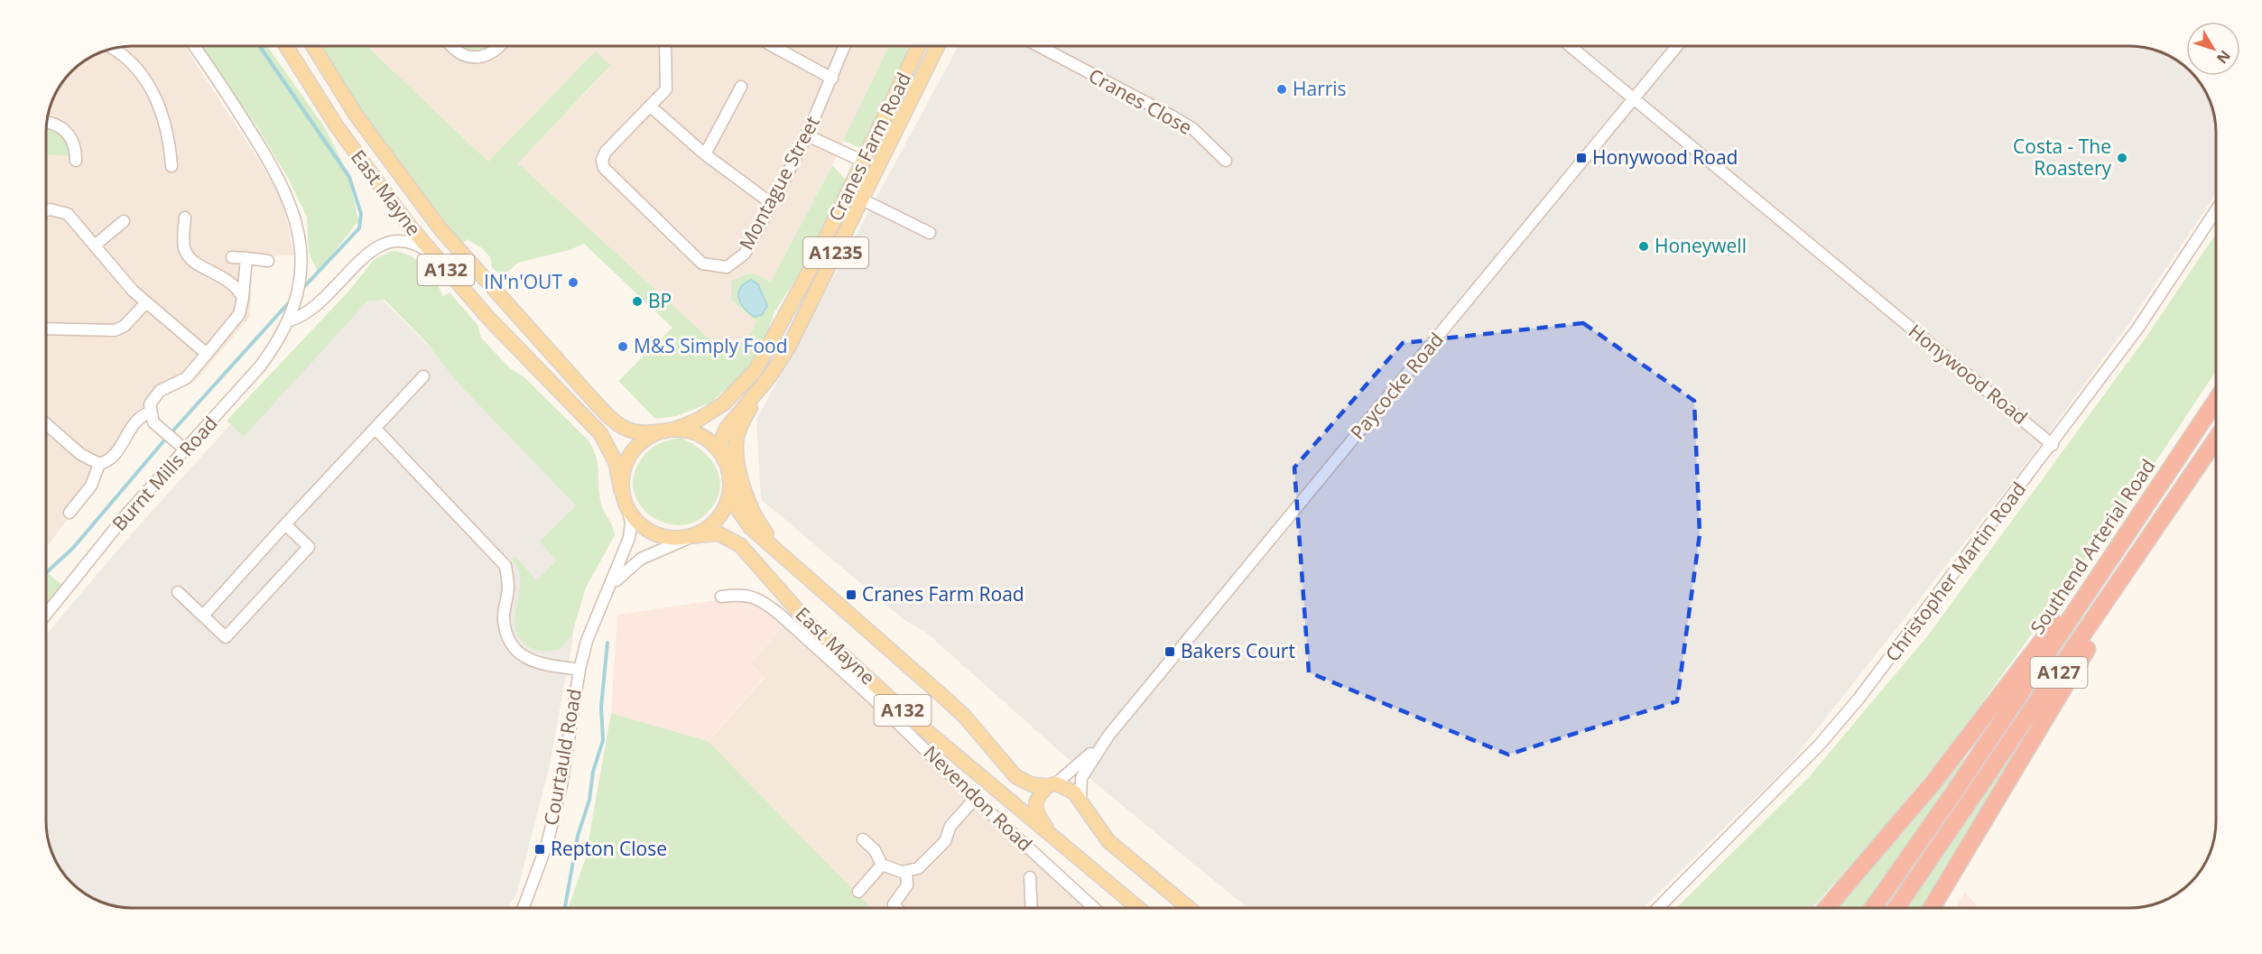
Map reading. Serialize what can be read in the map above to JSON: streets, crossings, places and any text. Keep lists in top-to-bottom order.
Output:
{
  "streets": {
    "highway": ["Southend Arterial Road", "A127"],
    "main road": [
      "Cranes Farm Road",
      "East Mayne",
      "A1235",
      "A132"
    ],
    "street": [
      "Cranes Close",
      "Montague Street",
      "Honywood Road",
      "Paycocke Road",
      "Burnt Mills Road",
      "Christopher Martin Road",
      "Courtauld Road",
      "Nevendon Road"
    ]
  },
  "crossings": [
    ["Cranes Farm Road", "East Mayne"],
    ["Cranes Farm Road", "A132"],
    ["Cranes Farm Road", "Courtauld Road"],
    ["East Mayne", "A132"],
    ["East Mayne", "Paycocke Road"],
    ["East Mayne", "Courtauld Road"],
    ["A132", "Courtauld Road"],
    ["Honywood Road", "Paycocke Road"],
    ["Honywood Road", "Christopher Martin Road"],
    ["Southend Arterial Road", "A127"]
  ],
  "places": {
    "other": [
      "Harris",
      "Costa - The Roastery",
      "Honeywell",
      "IN'n'OUT",
      "BP",
      "M&S Simply Food"
    ],
    "transit": [
      "Honywood Road",
      "Cranes Farm Road",
      "Bakers Court",
      "Repton Close"
    ]
  },
  "north": "bottom right"
}
